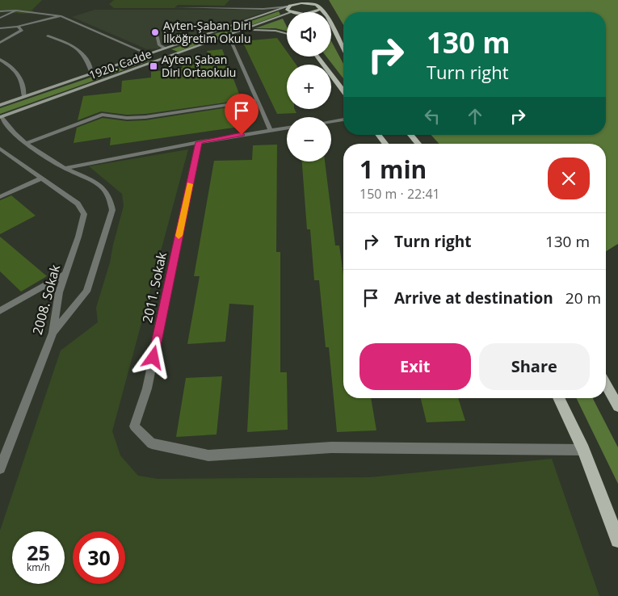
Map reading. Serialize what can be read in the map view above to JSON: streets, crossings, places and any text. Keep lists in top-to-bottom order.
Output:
{
  "streets": {
    "main road": ["1920. Cadde"],
    "street": ["2011. Sokak", "2008. Sokak"]
  },
  "places": {
    "other": ["Ayten-Şaban Diri İlköğretim Okulu"],
    "transit": ["Ayten Şaban Diri Ortaokulu"]
  },
  "page": {
    "map_buttons": ["+", "−"],
    "turn": ["130 m", "Turn right"],
    "heading": ["1 min", "150 m · 22:41"],
    "list": [
      {
        "name": "Turn right",
        "value": "130 m"
      },
      {
        "name": "Arrive at destination",
        "value": "20 m"
      }
    ],
    "buttons": ["Exit", "Share"],
    "speed": "25 km/h",
    "limit": "30"
  }
}
